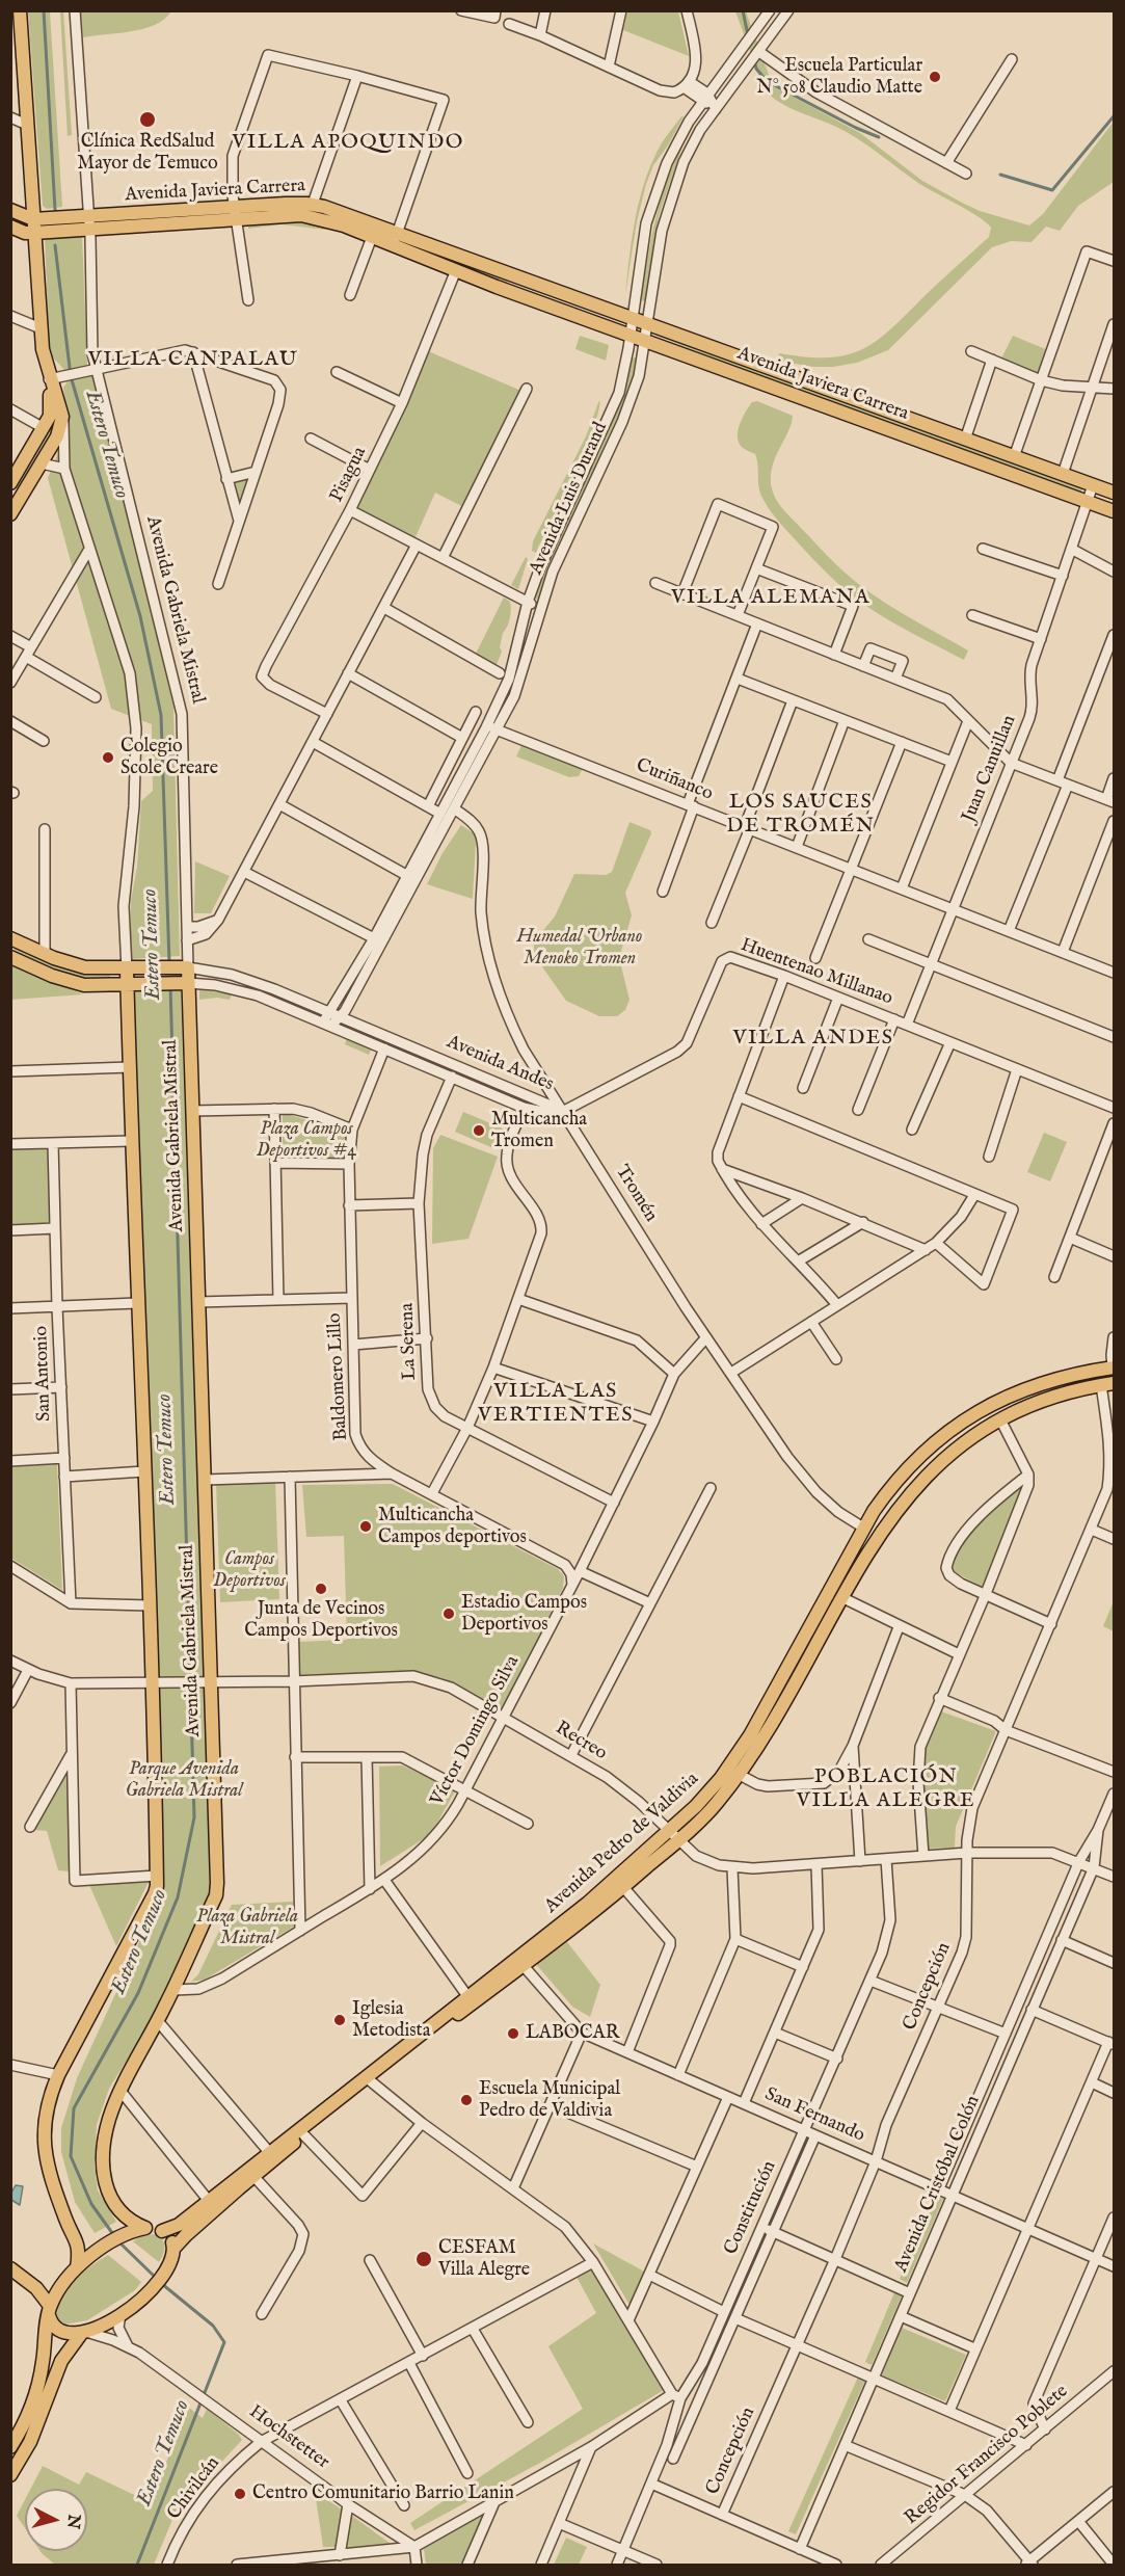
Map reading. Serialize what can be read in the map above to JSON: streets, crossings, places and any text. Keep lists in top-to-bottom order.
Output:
{
  "streets": {
    "main road": [
      "Avenida Javiera Carrera",
      "Avenida Gabriela Mistral",
      "Avenida Andes",
      "Avenida Pedro de Valdivia"
    ],
    "street": [
      "Pisagua",
      "Avenida Luis Durand",
      "Juan Canuillan",
      "Curiñanco",
      "Huentenao Millanao",
      "Tromén",
      "La Serena",
      "San Antonio",
      "Baldomero Lillo",
      "Víctor Domingo Silva",
      "Recreo",
      "Concepción",
      "San Fernando",
      "Avenida Cristóbal Colón",
      "Constitución",
      "Hochstetter",
      "Regidor Francisco Poblete",
      "Chivilcán"
    ]
  },
  "crossings": [
    ["Avenida Javiera Carrera", "Pisagua"],
    ["Avenida Javiera Carrera", "Avenida Luis Durand"],
    ["Avenida Javiera Carrera", "Avenida Gabriela Mistral"],
    ["Avenida Javiera Carrera", "Juan Canuillan"],
    ["Avenida Luis Durand", "Curiñanco"],
    ["Avenida Luis Durand", "Avenida Andes"],
    ["Avenida Luis Durand", "Tromén"],
    ["Avenida Gabriela Mistral", "Avenida Andes"],
    ["Avenida Gabriela Mistral", "Víctor Domingo Silva"],
    ["Avenida Gabriela Mistral", "Recreo"],
    ["Juan Canuillan", "Curiñanco"],
    ["Juan Canuillan", "Huentenao Millanao"],
    ["Huentenao Millanao", "Avenida Andes"],
    ["Huentenao Millanao", "Tromén"],
    ["Avenida Andes", "Tromén"],
    ["Avenida Andes", "La Serena"],
    ["Avenida Andes", "Baldomero Lillo"],
    ["Tromén", "Víctor Domingo Silva"],
    ["Tromén", "Avenida Pedro de Valdivia"],
    ["La Serena", "Víctor Domingo Silva"],
    ["Baldomero Lillo", "Víctor Domingo Silva"],
    ["Víctor Domingo Silva", "Recreo"],
    ["Recreo", "Avenida Pedro de Valdivia"],
    ["Recreo", "Concepción"],
    ["Recreo", "Avenida Cristóbal Colón"],
    ["Recreo", "Constitución"],
    ["Avenida Pedro de Valdivia", "Concepción"],
    ["Avenida Pedro de Valdivia", "San Fernando"],
    ["Avenida Pedro de Valdivia", "Hochstetter"],
    ["Concepción", "San Fernando"],
    ["San Fernando", "Avenida Cristóbal Colón"],
    ["San Fernando", "Constitución"],
    ["Hochstetter", "Chivilcán"]
  ],
  "districts": [
    "VILLA APOQUINDO",
    "VILLA CANPALAU",
    "VILLA ALEMANA",
    "LOS SAUCES DE TROMÉN",
    "VILLA ANDES",
    "VILLA LAS VERTIENTES",
    "POBLACIÓN VILLA ALEGRE"
  ],
  "water": ["Estero Temuco"],
  "parks": [
    "Humedal Urbano Menoko Tromen",
    "Plaza Campos Deportivos #4",
    "Campos Deportivos",
    "Parque Avenida Gabriela Mistral",
    "Plaza Gabriela Mistral"
  ],
  "places": [
    "Escuela Particular N° 508 Claudio Matte",
    "Clínica RedSalud Mayor de Temuco",
    "Colegio Scole Creare",
    "Multicancha Tromen",
    "Multicancha Campos deportivos",
    "Junta de Vecinos Campos Deportivos",
    "Estadio Campos Deportivos",
    "Iglesia Metodista",
    "LABOCAR",
    "Escuela Municipal Pedro de Valdivia",
    "CESFAM Villa Alegre",
    "Centro Comunitario Barrio Lanin"
  ],
  "north": "right"
}
